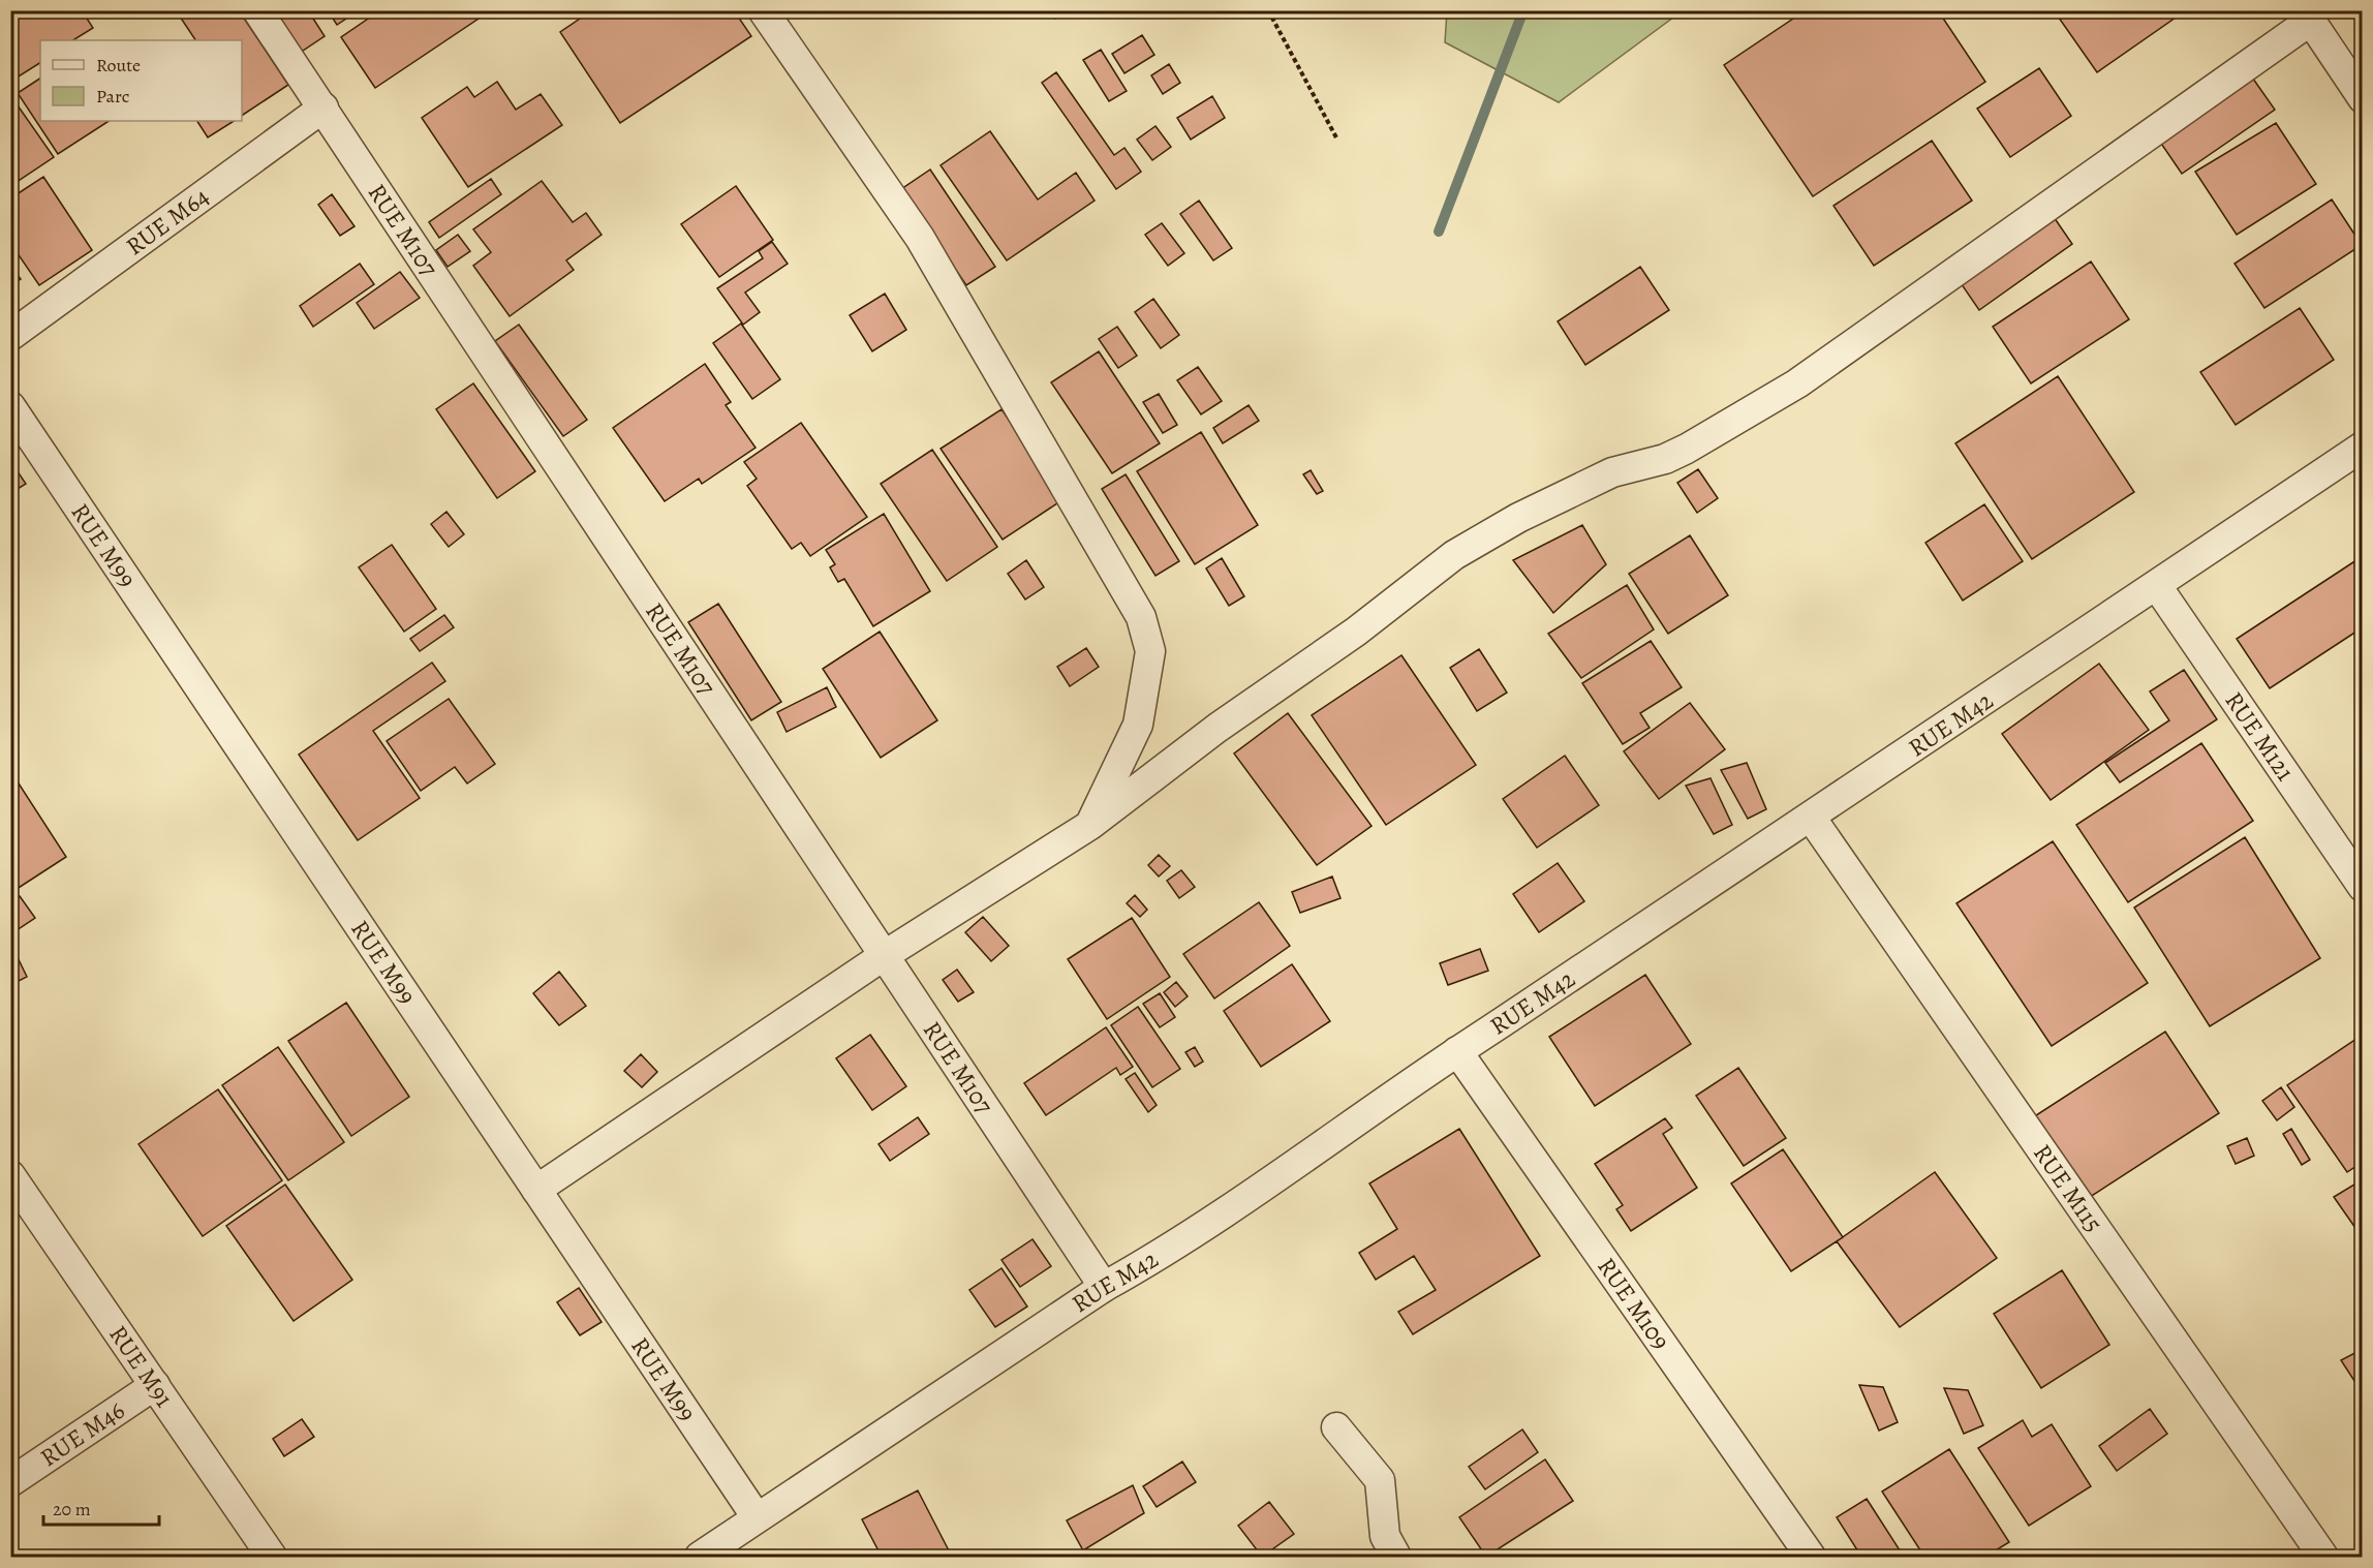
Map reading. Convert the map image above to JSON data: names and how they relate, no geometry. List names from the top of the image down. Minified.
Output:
{"streets":{"street":["RUE M64","RUE M107","RUE M99","RUE M42","RUE M121","RUE M115","RUE M109","RUE M91","RUE M46"]},"crossings":[["RUE M64","RUE M107"],["RUE M107","RUE M42"],["RUE M99","RUE M42"],["RUE M42","RUE M121"],["RUE M42","RUE M115"],["RUE M42","RUE M109"],["RUE M91","RUE M46"]],"legend":["Route","Parc"],"scale_bar":"20 m"}
